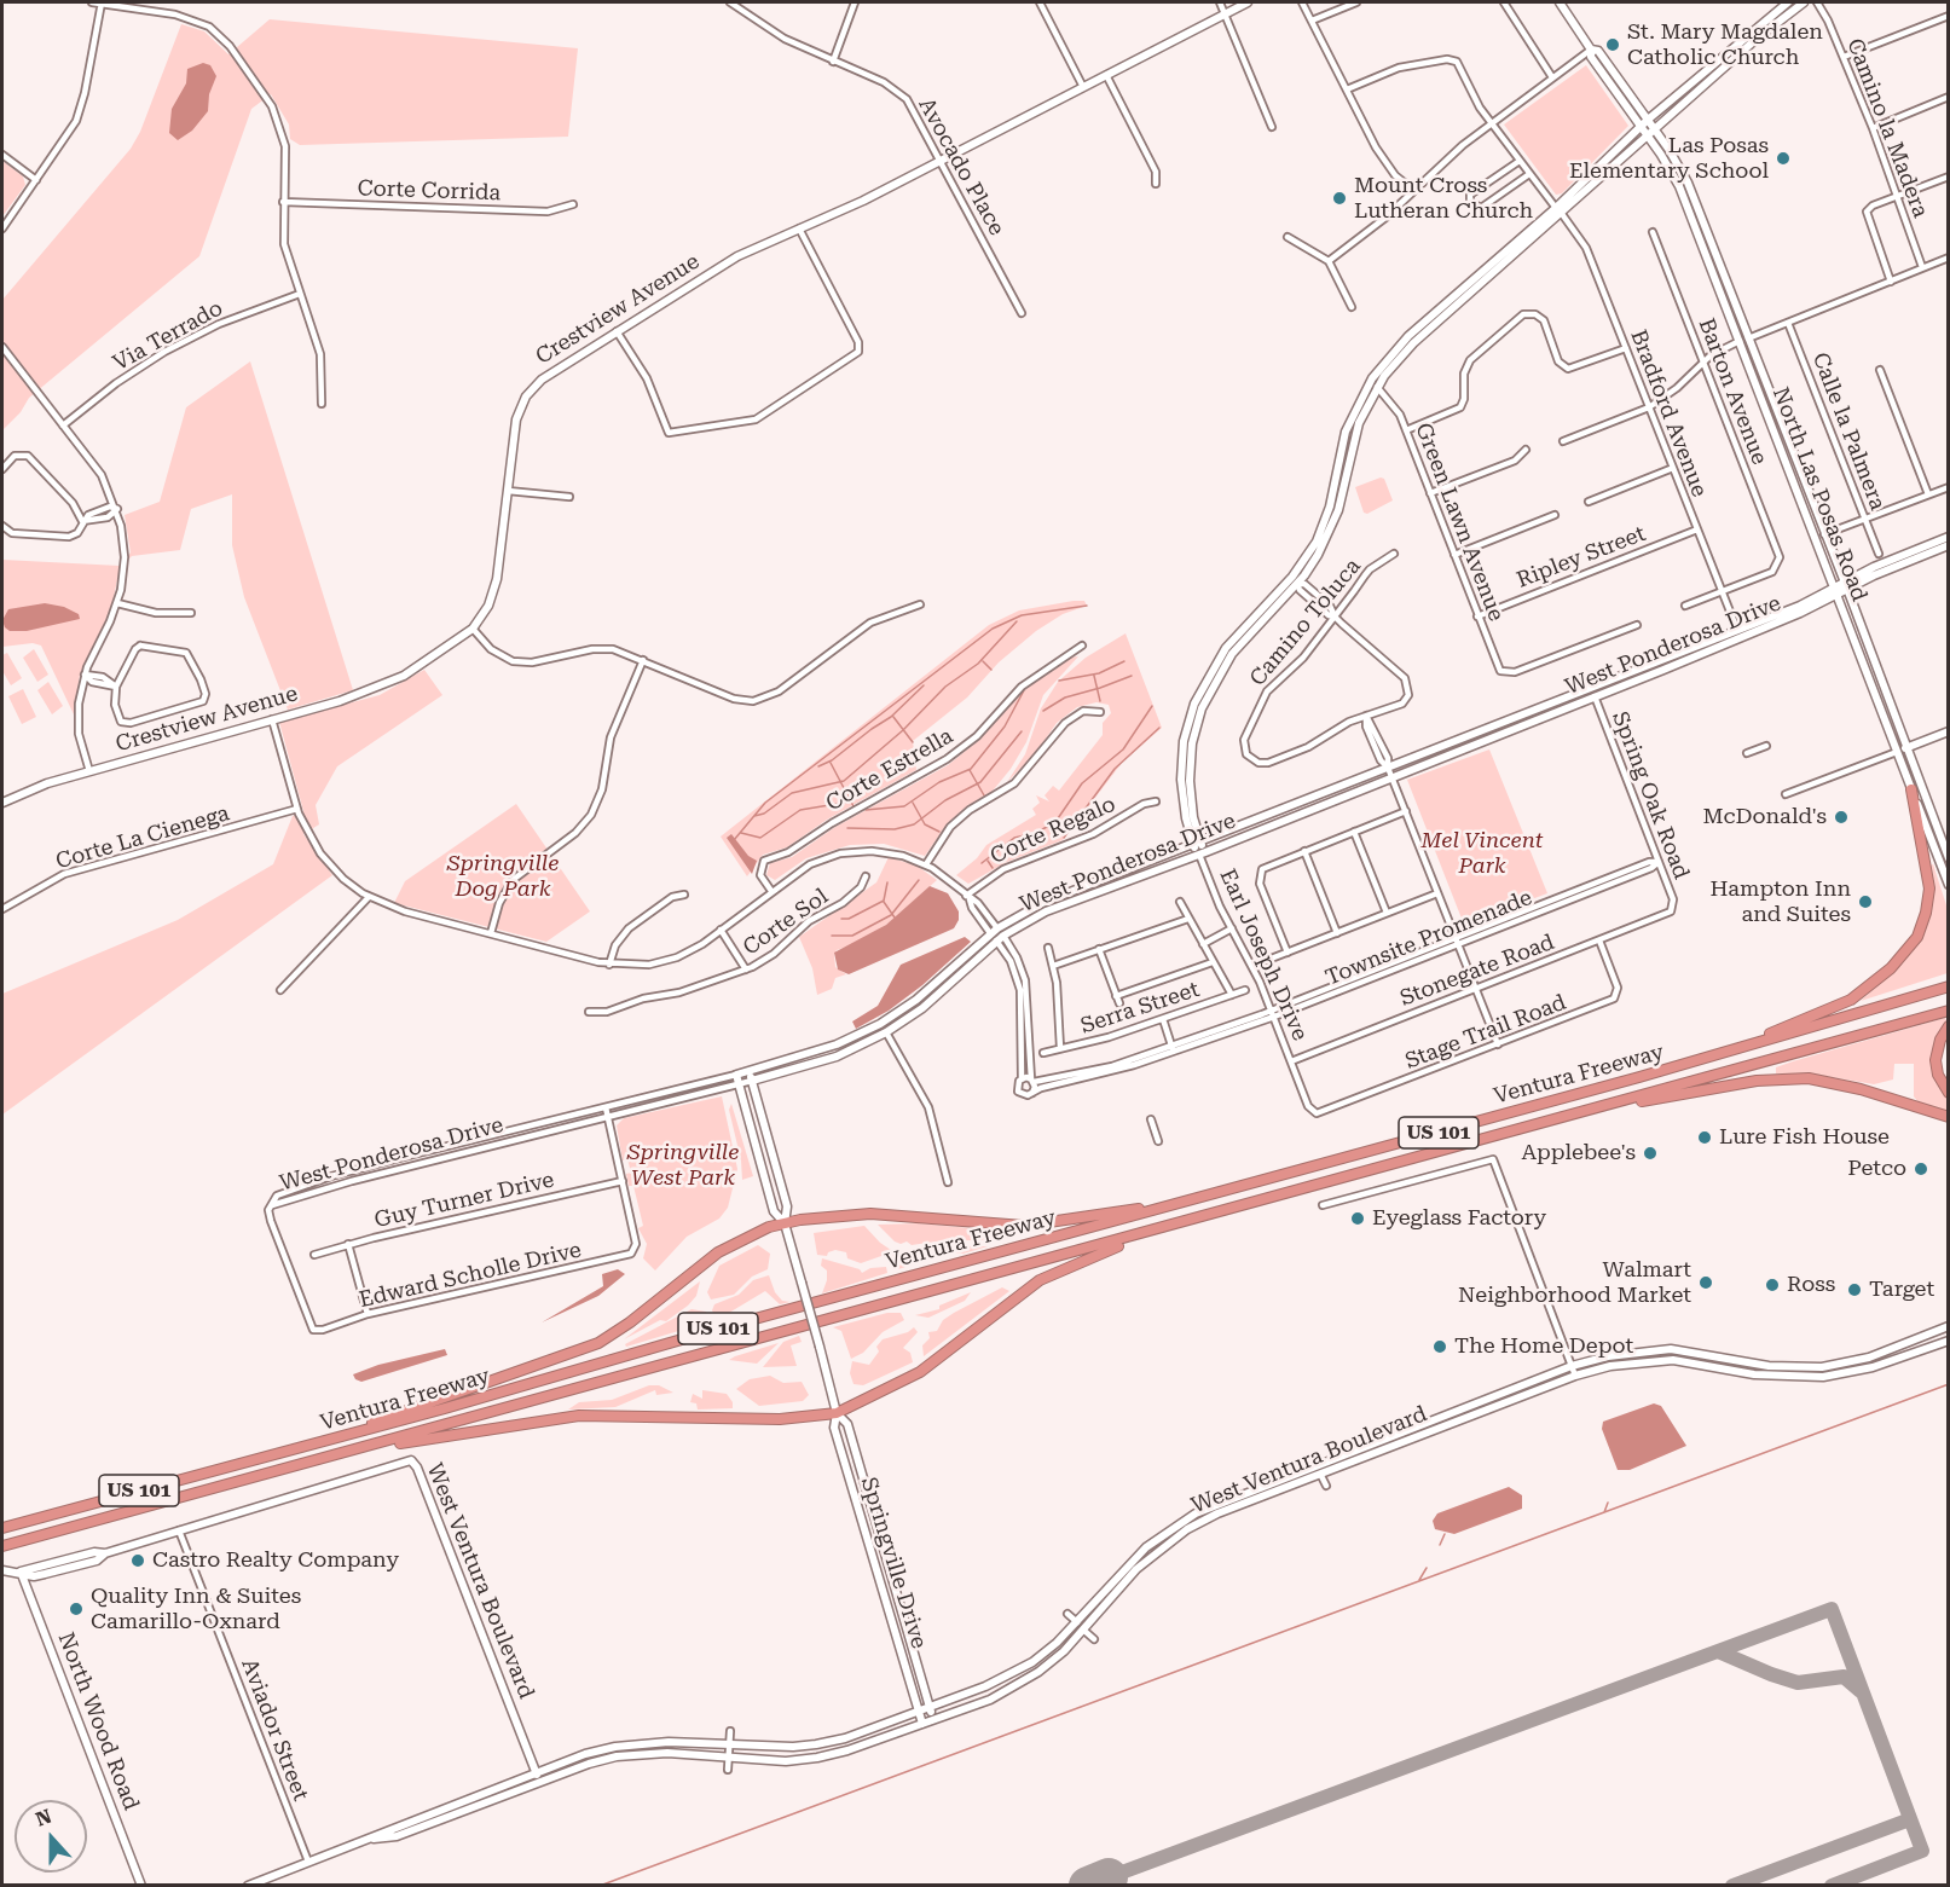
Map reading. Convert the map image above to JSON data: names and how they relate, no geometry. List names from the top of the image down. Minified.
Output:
{"streets":{"highway":["Ventura Freeway","US 101"],"street":["Camino la Madera","Avocado Place","Corte Corrida","Crestview Avenue","Via Terrado","Barton Avenue","Bradford Avenue","Calle la Palmera","North Las Posas Road","Green Lawn Avenue","Ripley Street","Camino Toluca","West Ponderosa Drive","Corte Estrella","Spring Oak Road","Corte Regalo","Corte La Cienega","Corte Sol","Townsite Promenade","Earl Joseph Drive","Stonegate Road","Serra Street","Stage Trail Road","Guy Turner Drive","Edward Scholle Drive","West Ventura Boulevard","Springville Drive","North Wood Road","Aviador Street"]},"crossings":[["Avocado Place","Crestview Avenue"],["Barton Avenue","Bradford Avenue"],["Bradford Avenue","Ripley Street"],["Bradford Avenue","West Ponderosa Drive"],["Bradford Avenue","Earl Joseph Drive"],["North Las Posas Road","West Ponderosa Drive"],["North Las Posas Road","Earl Joseph Drive"],["Green Lawn Avenue","Ripley Street"],["Green Lawn Avenue","Earl Joseph Drive"],["West Ponderosa Drive","Spring Oak Road"],["West Ponderosa Drive","Earl Joseph Drive"],["West Ponderosa Drive","Edward Scholle Drive"],["West Ponderosa Drive","Springville Drive"],["Spring Oak Road","Townsite Promenade"],["Spring Oak Road","Stonegate Road"],["Townsite Promenade","Earl Joseph Drive"],["Earl Joseph Drive","Stonegate Road"],["Earl Joseph Drive","Stage Trail Road"],["Stonegate Road","Stage Trail Road"],["Guy Turner Drive","Edward Scholle Drive"],["West Ventura Boulevard","Springville Drive"],["West Ventura Boulevard","North Wood Road"],["West Ventura Boulevard","Aviador Street"]],"parks":["Mel Vincent Park","Springville Dog Park","Springville West Park"],"places":["St. Mary Magdalen Catholic Church","Las Posas Elementary School","Mount Cross Lutheran Church","McDonald's","Hampton Inn and Suites","Lure Fish House","Applebee's","Petco","Eyeglass Factory","Walmart Neighborhood Market","Ross","Target","The Home Depot","Castro Realty Company","Quality Inn & Suites Camarillo-Oxnard"],"north":"top"}
